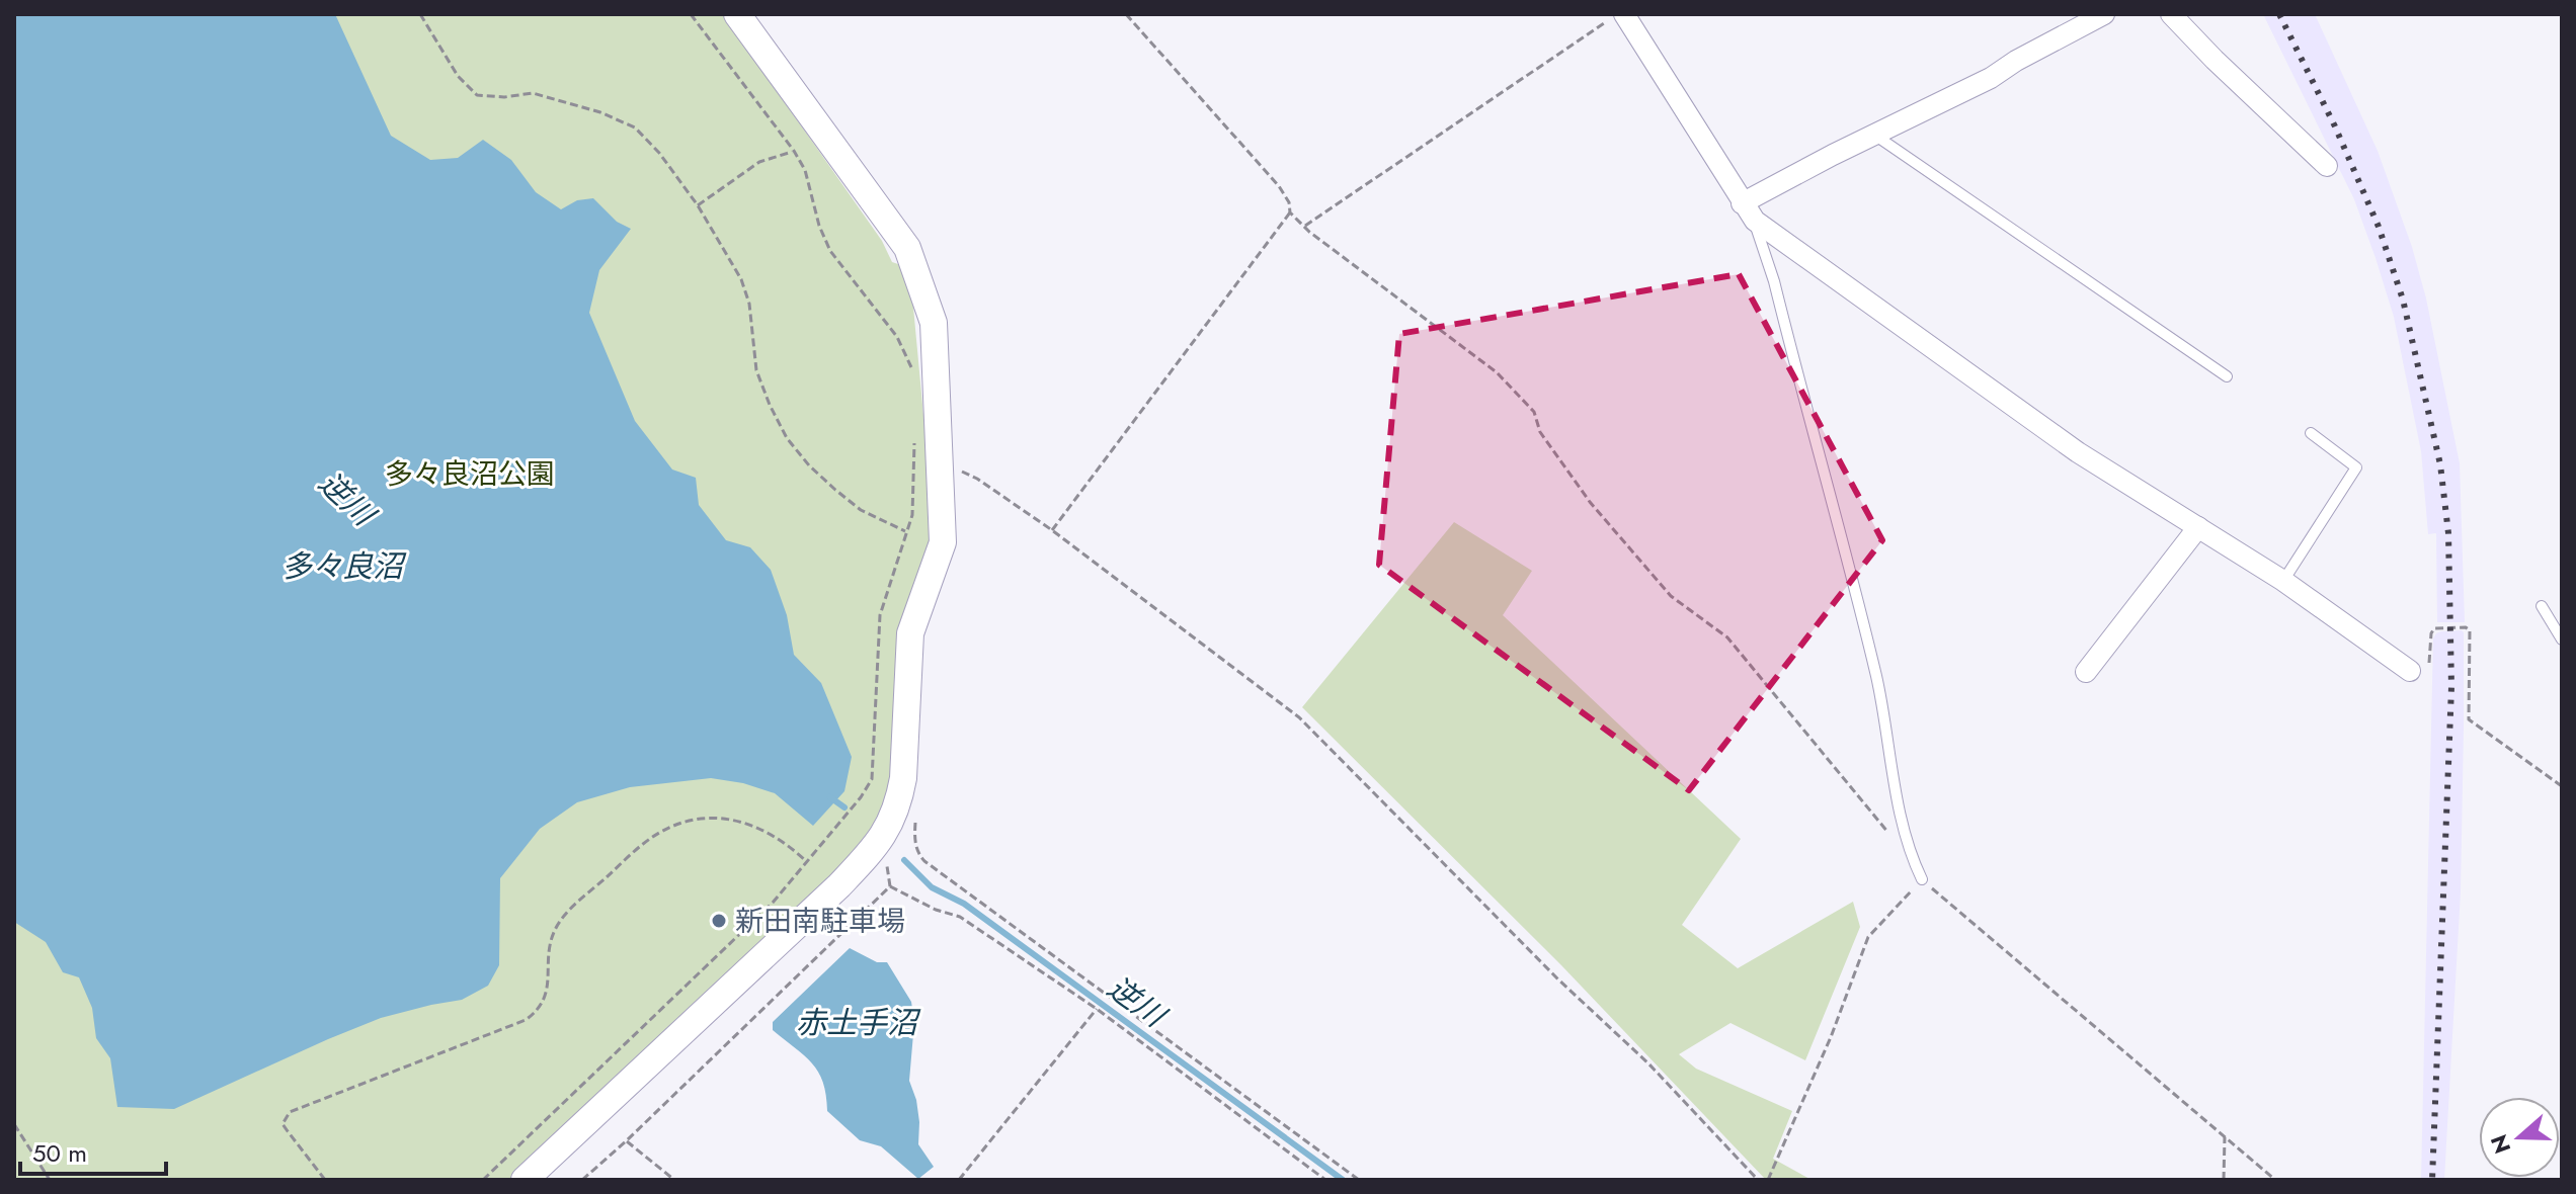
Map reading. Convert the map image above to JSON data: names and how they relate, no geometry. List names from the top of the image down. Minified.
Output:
{"water":["逆川","多々良沼","赤土手沼"],"parks":["多々良沼公園"],"places":["新田南駐車場"],"scale_bar":"50 m","north":"left"}
